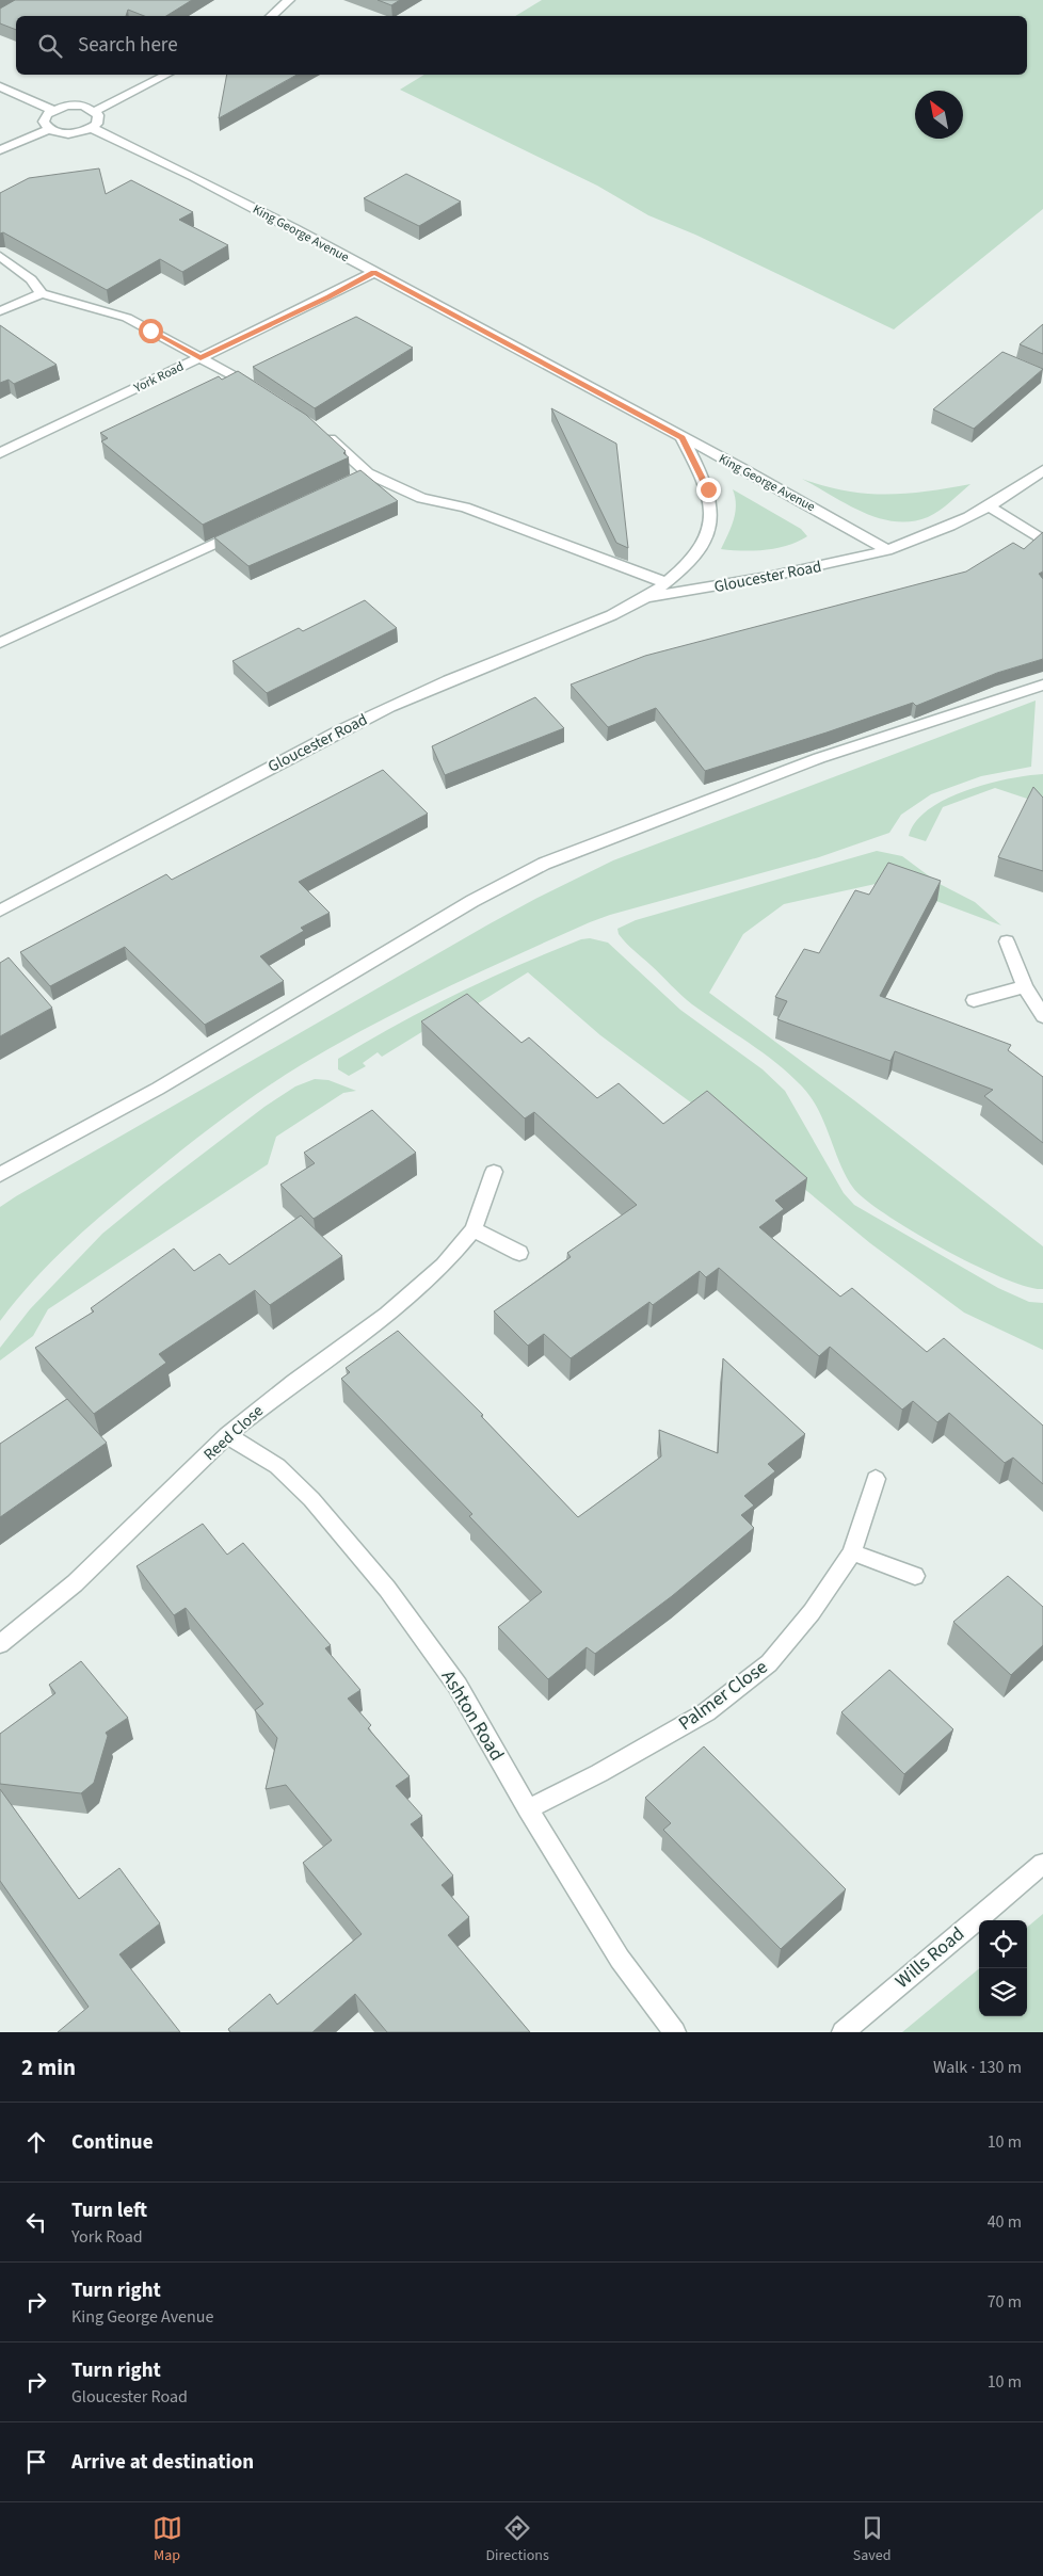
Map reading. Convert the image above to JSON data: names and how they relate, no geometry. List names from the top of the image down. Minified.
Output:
{"streets":{"street":["King George Avenue","York Road","Gloucester Road","Reed Close","Palmer Close","Ashton Road","Wills Road"]},"crossings":[["King George Avenue","York Road"],["King George Avenue","Gloucester Road"],["Reed Close","Ashton Road"],["Palmer Close","Ashton Road"]],"north":"top left","page":{"search":"Search here","heading":["2 min","Walk · 130 m"],"list":[["Continue","10 m"],["Turn left","York Road","40 m"],["Turn right","King George Avenue","70 m"],["Turn right","Gloucester Road","10 m"],"Arrive at destination"],"nav":["Map","Directions","Saved"]}}
